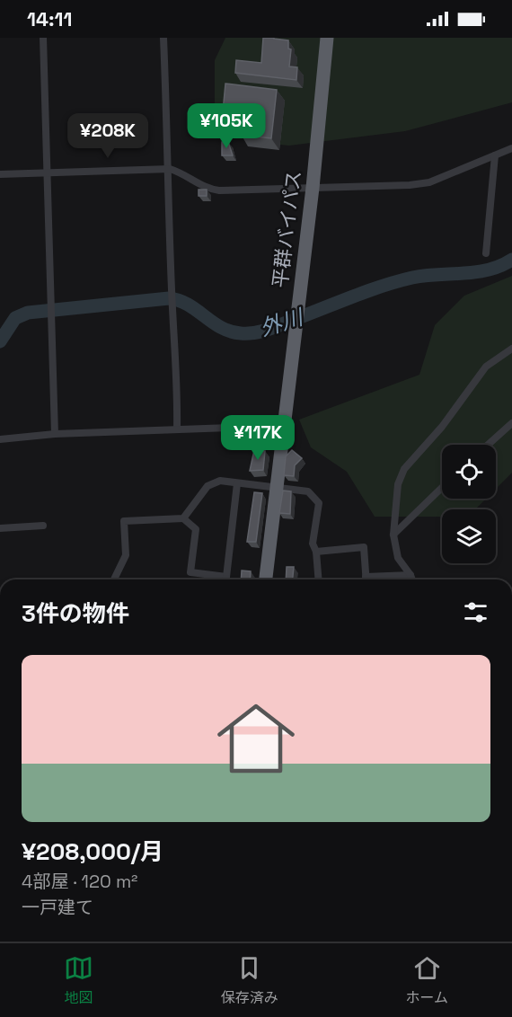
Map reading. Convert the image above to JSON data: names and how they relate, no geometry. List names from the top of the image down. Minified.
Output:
{"streets":{"highway":["平群バイパス"]},"water":["外川"],"page":{"status":"14:11","price":["¥105K","¥208K","¥117K"],"heading":"3件の物件","list":[{"name":"¥208,000/月","note":"4部屋 · 120 m² · 一戸建て"}],"tabs":["地図","保存済み","ホーム"]}}
